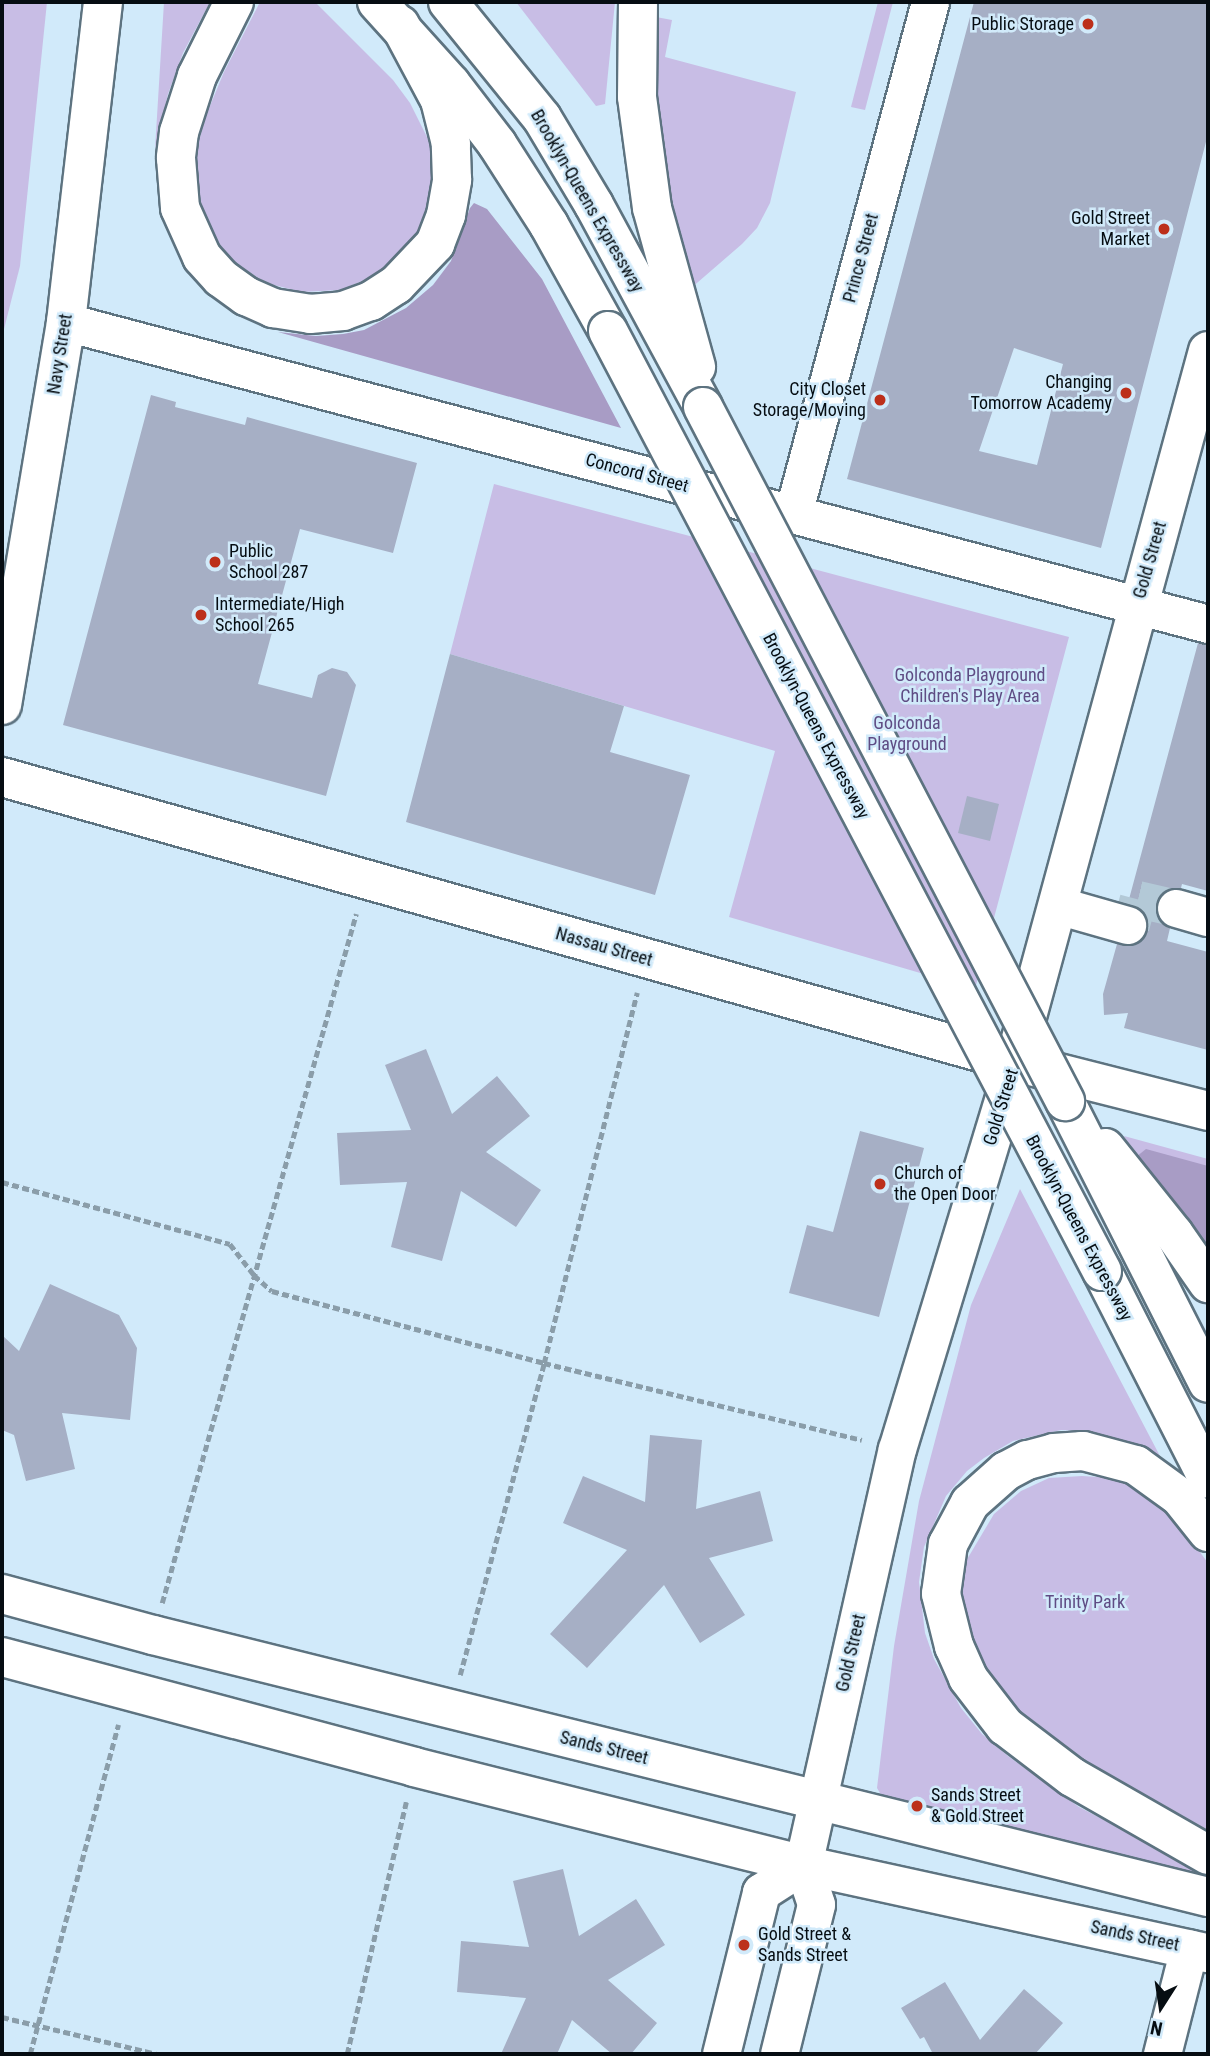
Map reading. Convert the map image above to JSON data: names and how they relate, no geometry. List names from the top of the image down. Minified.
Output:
{"streets":{"main road":["Brooklyn-Queens Expressway","Navy Street","Gold Street","Nassau Street","Sands Street"],"street":["Prince Street","Concord Street"]},"crossings":[["Prince Street","Concord Street"],["Navy Street","Concord Street"],["Concord Street","Gold Street"],["Gold Street","Nassau Street"],["Gold Street","Sands Street"]],"parks":["Golconda Playground Children's Play Area","Golconda Playground","Trinity Park"],"places":["Public Storage","Gold Street Market","Changing Tomorrow Academy","City Closet Storage/Moving","Public School 287","Intermediate/High School 265","Church of the Open Door","Sands Street & Gold Street","Gold Street & Sands Street"],"north":"bottom"}
